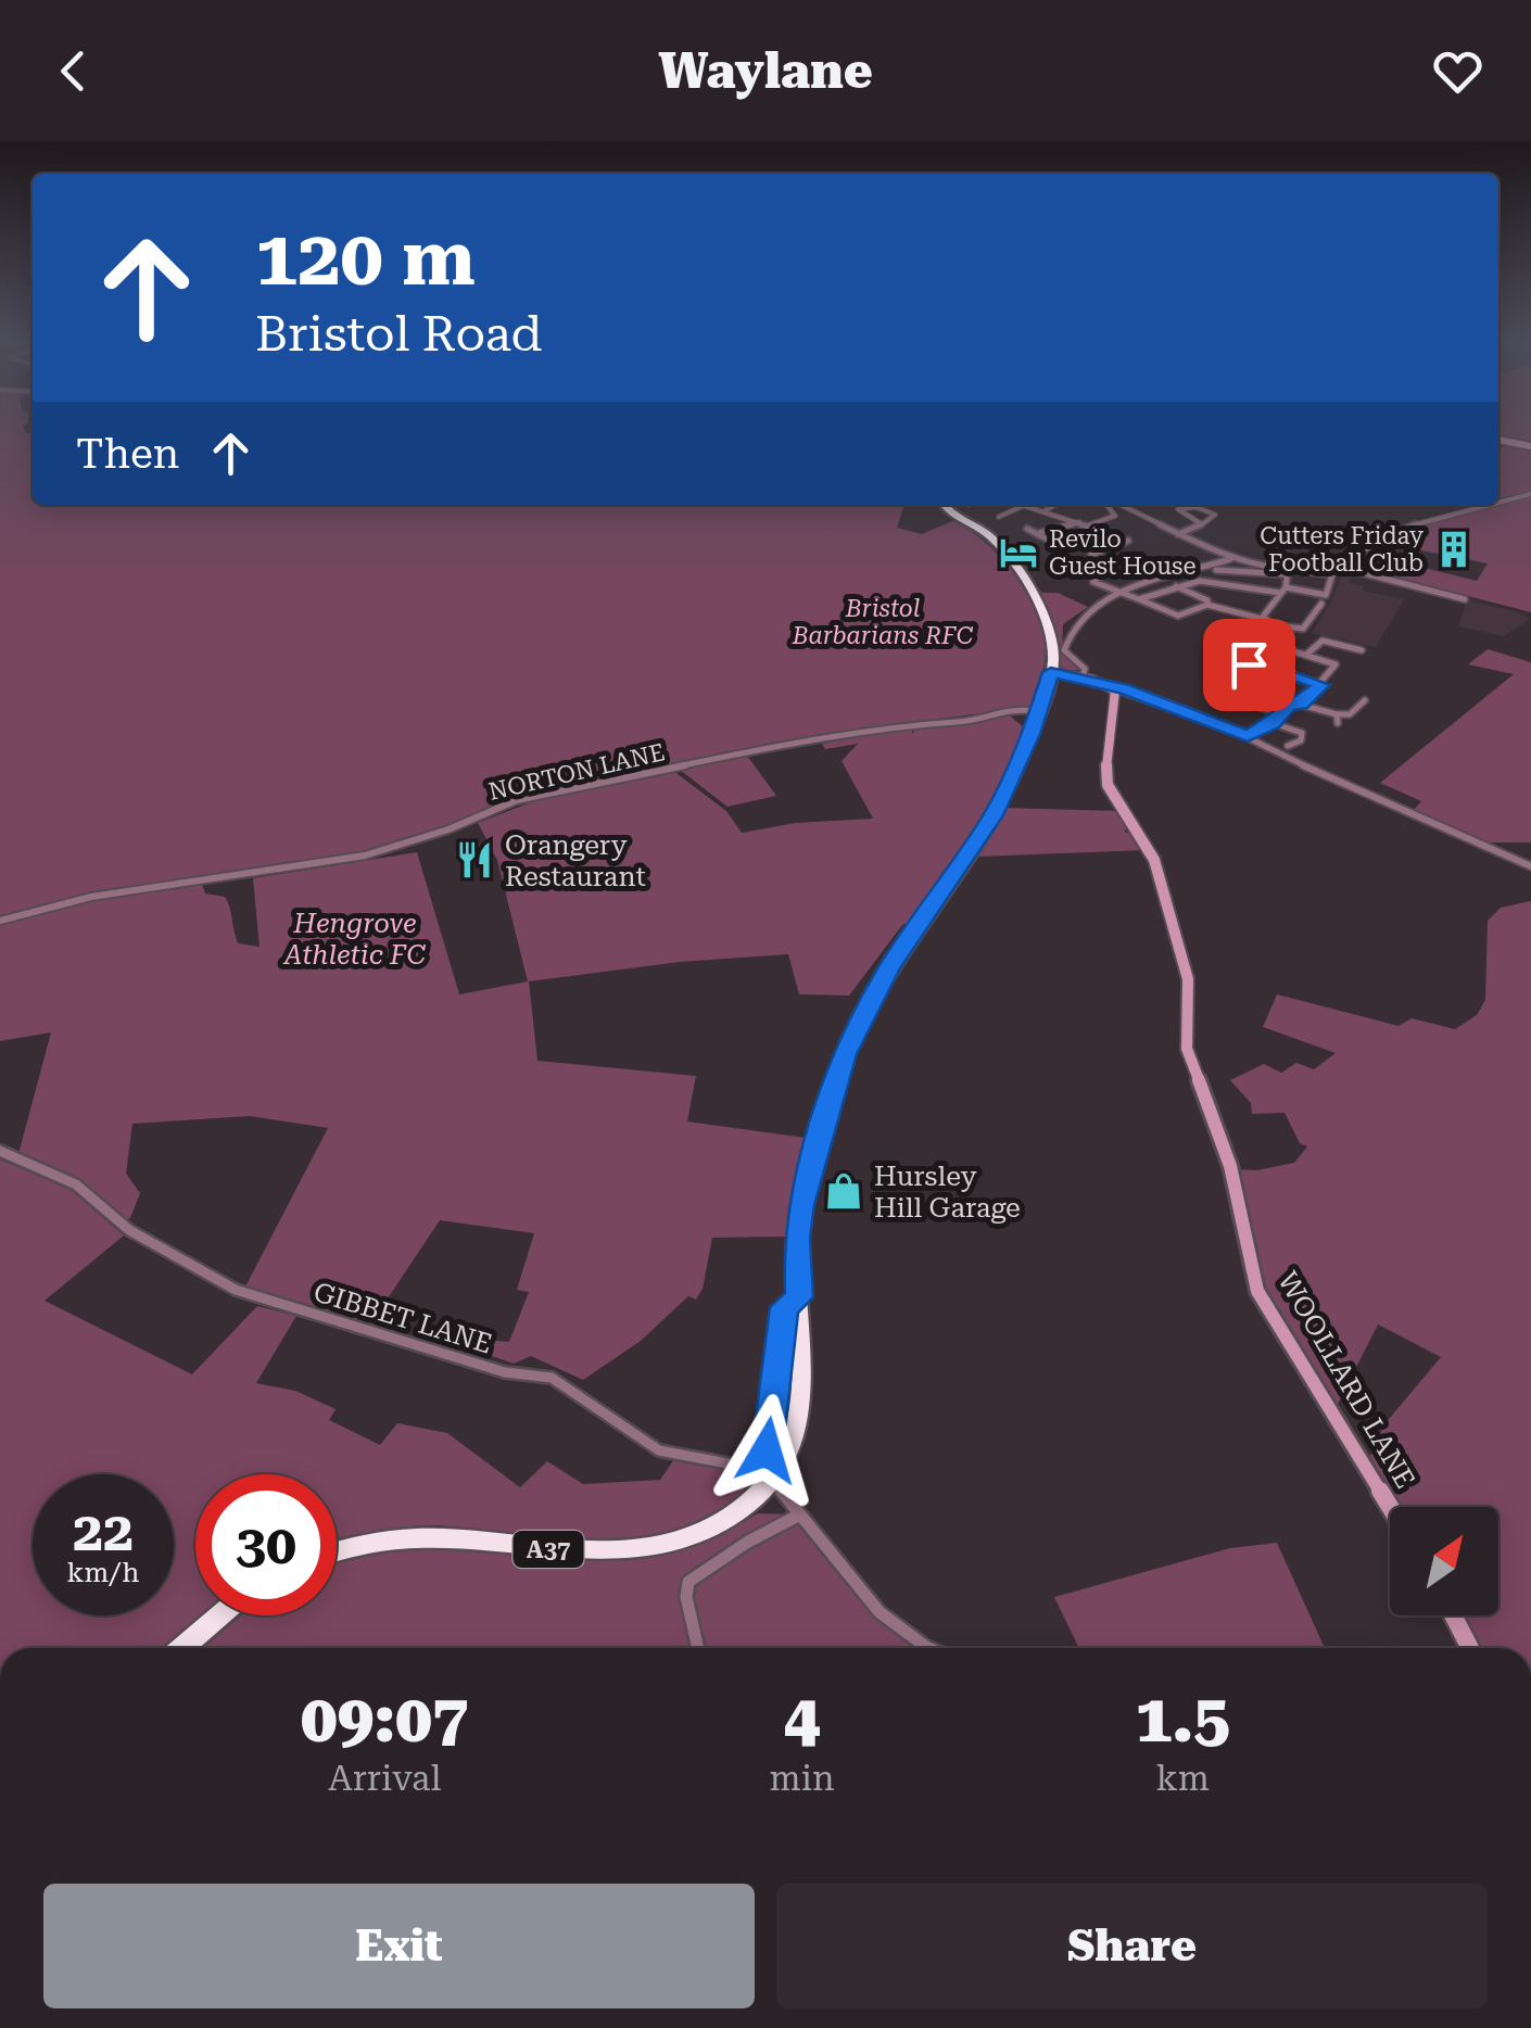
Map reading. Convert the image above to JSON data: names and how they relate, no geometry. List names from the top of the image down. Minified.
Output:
{"streets":{"highway":["A37"],"street":["NORTON LANE","GIBBET LANE","WOOLLARD LANE"]},"crossings":[["NORTON LANE","A37"],["GIBBET LANE","A37"]],"parks":["Bristol Barbarians RFC","Hengrove Athletic FC"],"places":{"building":["Cutters Friday Football Club"],"hotel":["Revilo Guest House"],"restaurant":["Orangery Restaurant"],"shop":["Hursley Hill Garage"]},"north":"top right","page":{"header":"Waylane","turn":["120 m","Bristol Road"],"then":"Then","speed":"22 km/h","limit":"30","eta":["09:07","Arrival","4","min","1.5","km"],"buttons":["Exit","Share"]}}
